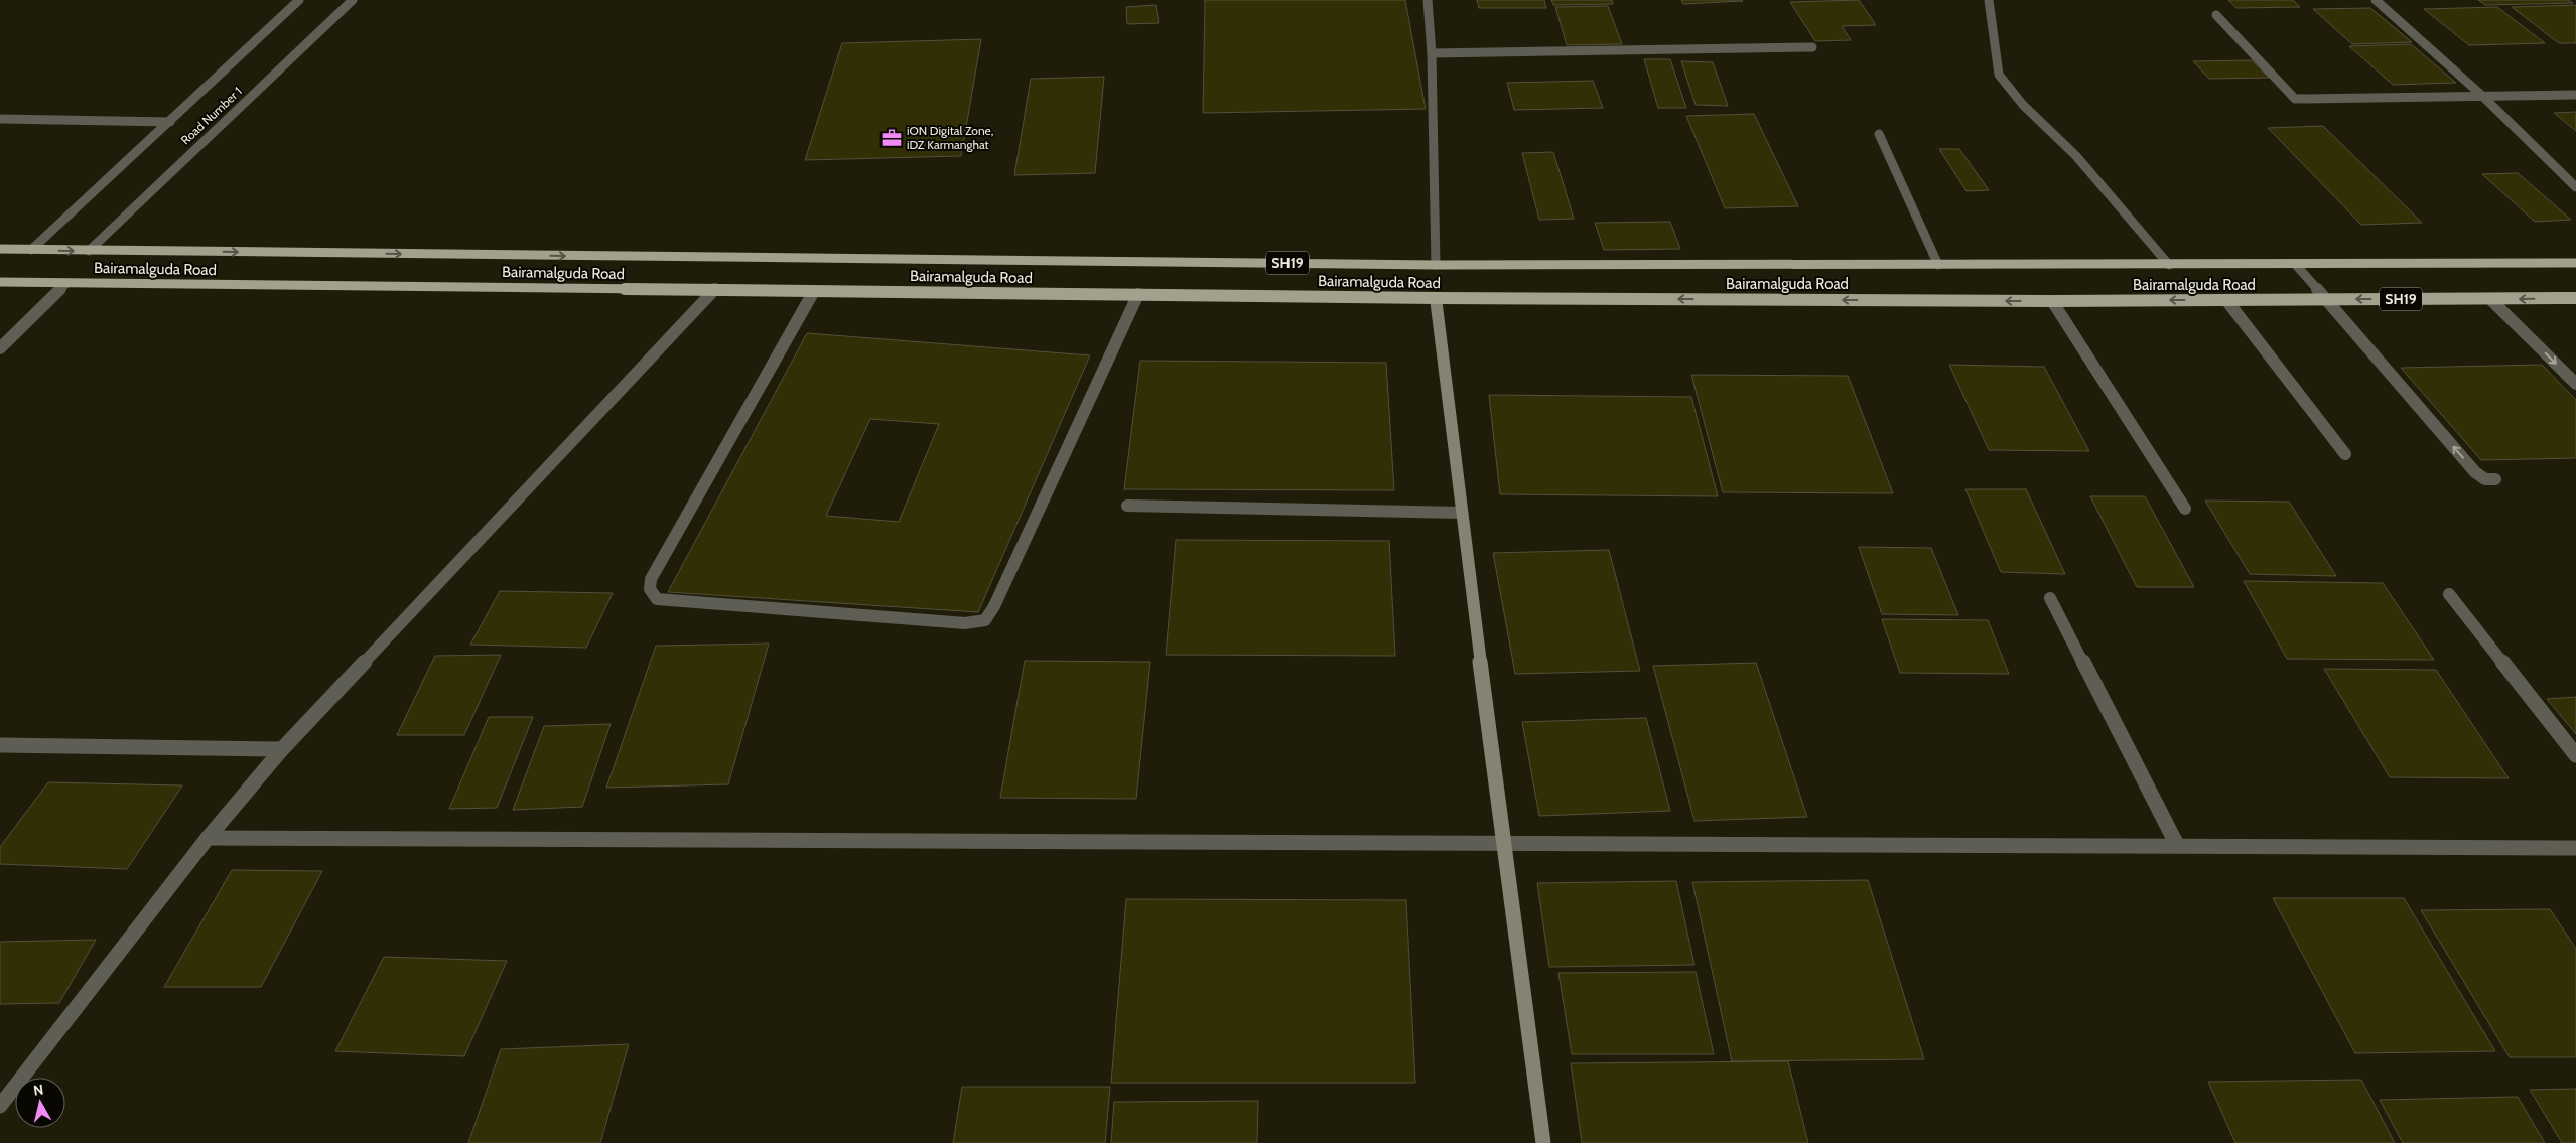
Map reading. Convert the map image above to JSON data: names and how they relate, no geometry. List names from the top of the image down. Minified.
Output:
{"streets":{"main road":["SH19","Bairamalguda Road"],"street":["Road Number 1"]},"crossings":[["Road Number 1","Bairamalguda Road"]],"places":{"office":["iON Digital Zone, iDZ Karmanghat"]},"north":"top"}
